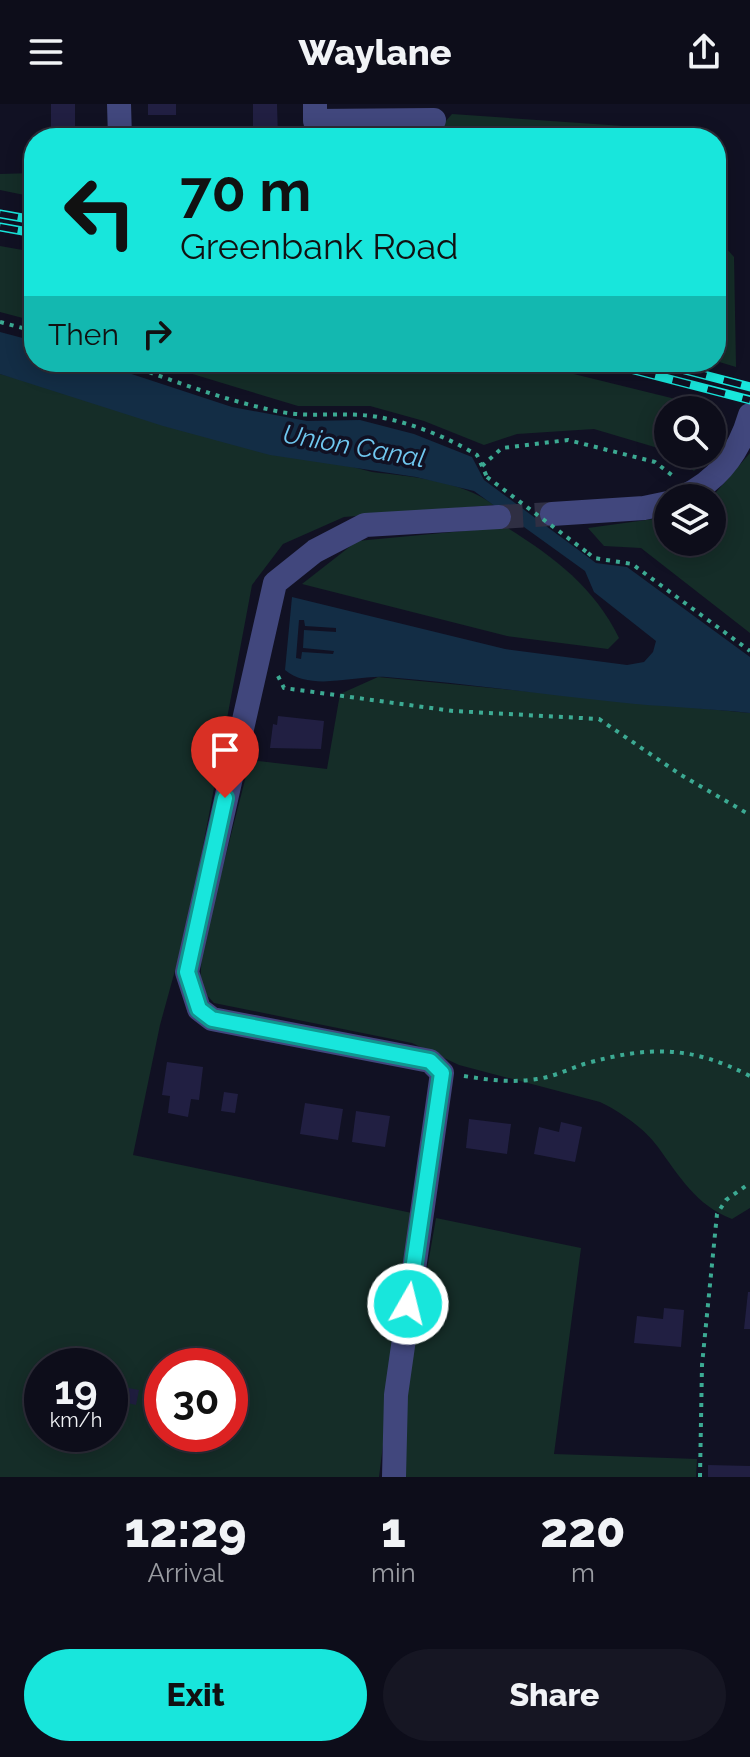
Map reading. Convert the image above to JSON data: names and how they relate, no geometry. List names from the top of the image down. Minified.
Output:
{"water":["Union Canal"],"page":{"header":"Waylane","turn":["70 m","Greenbank Road"],"then":"Then","speed":"19 km/h","limit":"30","eta":["12:29","Arrival","1","min","220","m"],"buttons":["Exit","Share"]}}
